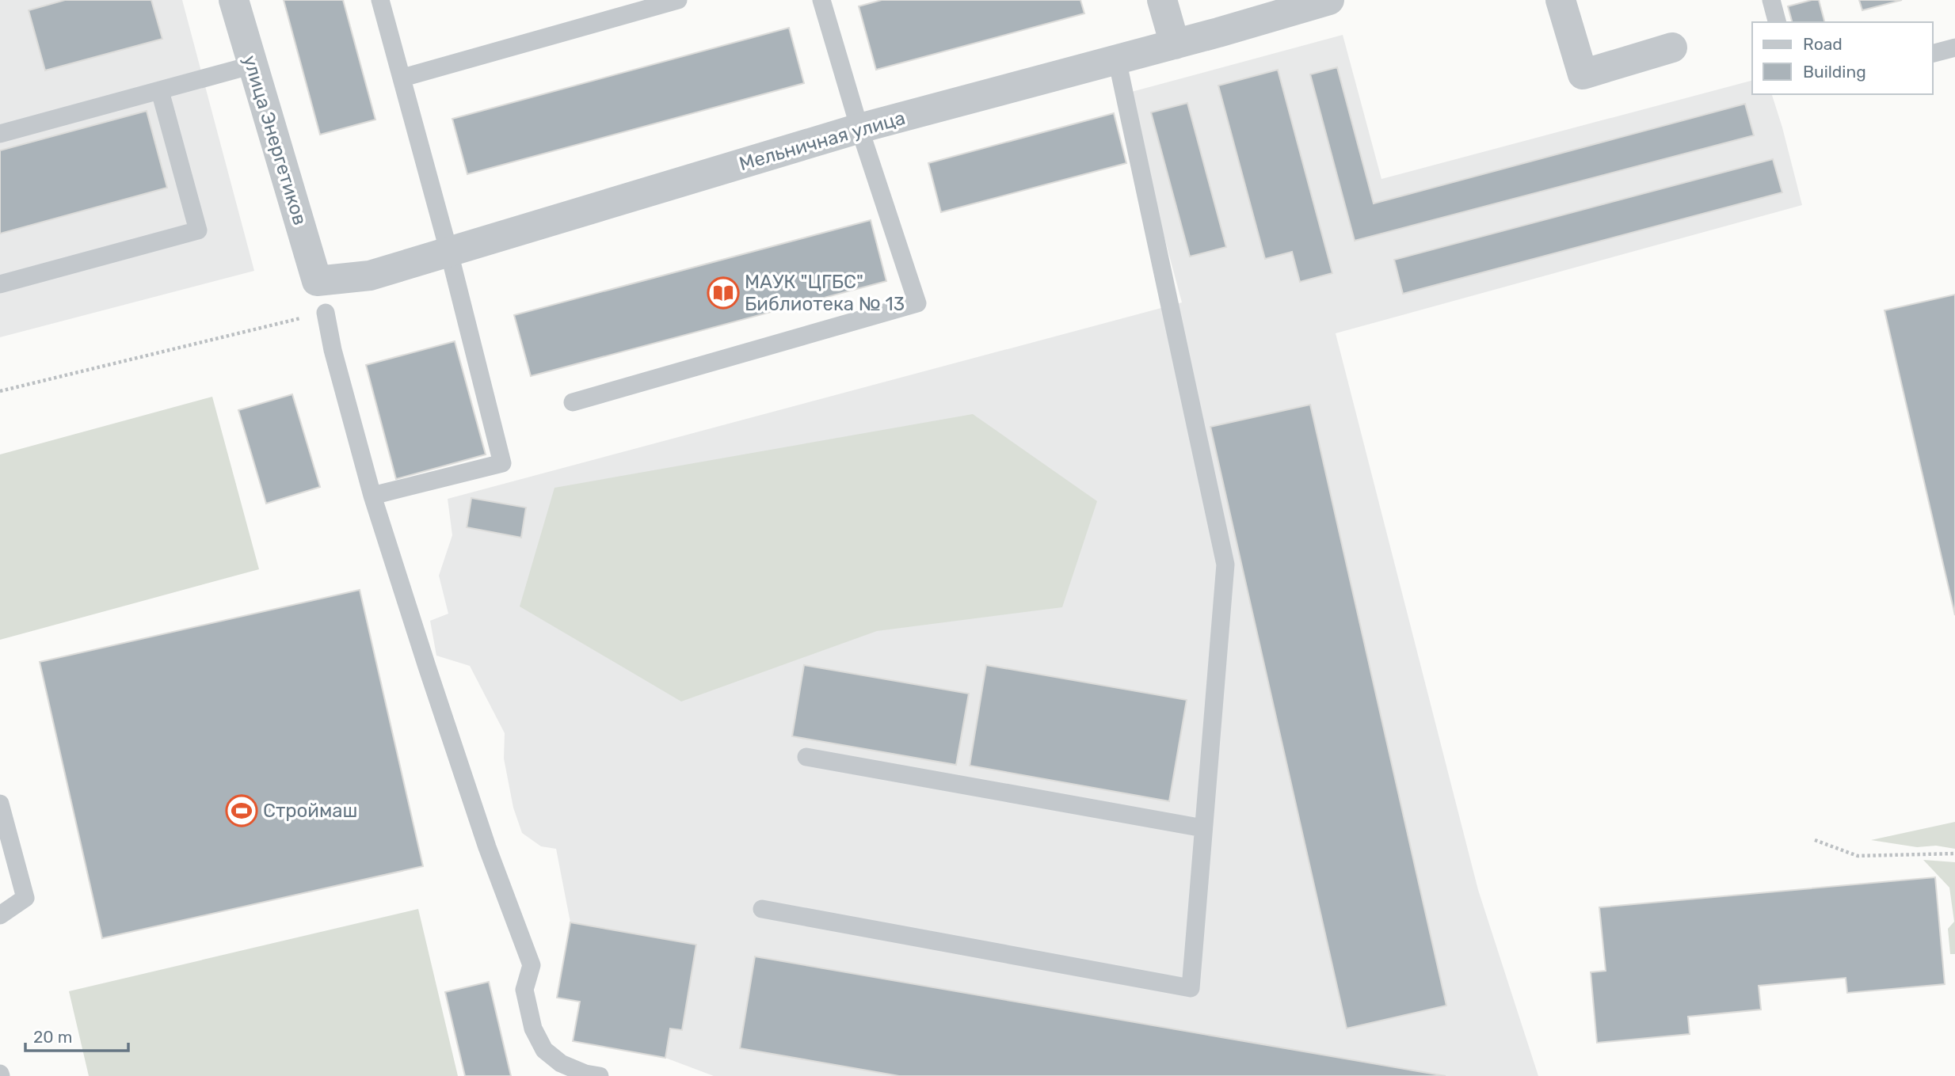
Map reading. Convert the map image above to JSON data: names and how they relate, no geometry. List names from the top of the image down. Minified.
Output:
{"streets":{"street":["улица Энергетиков","Мельничная улица"]},"crossings":[["улица Энергетиков","Мельничная улица"]],"places":{"library":["МАУК \"ЦГБС\" Библиотека № 13"],"sports":["Строймаш"]},"legend":["Road","Building"],"scale_bar":"20 m"}
